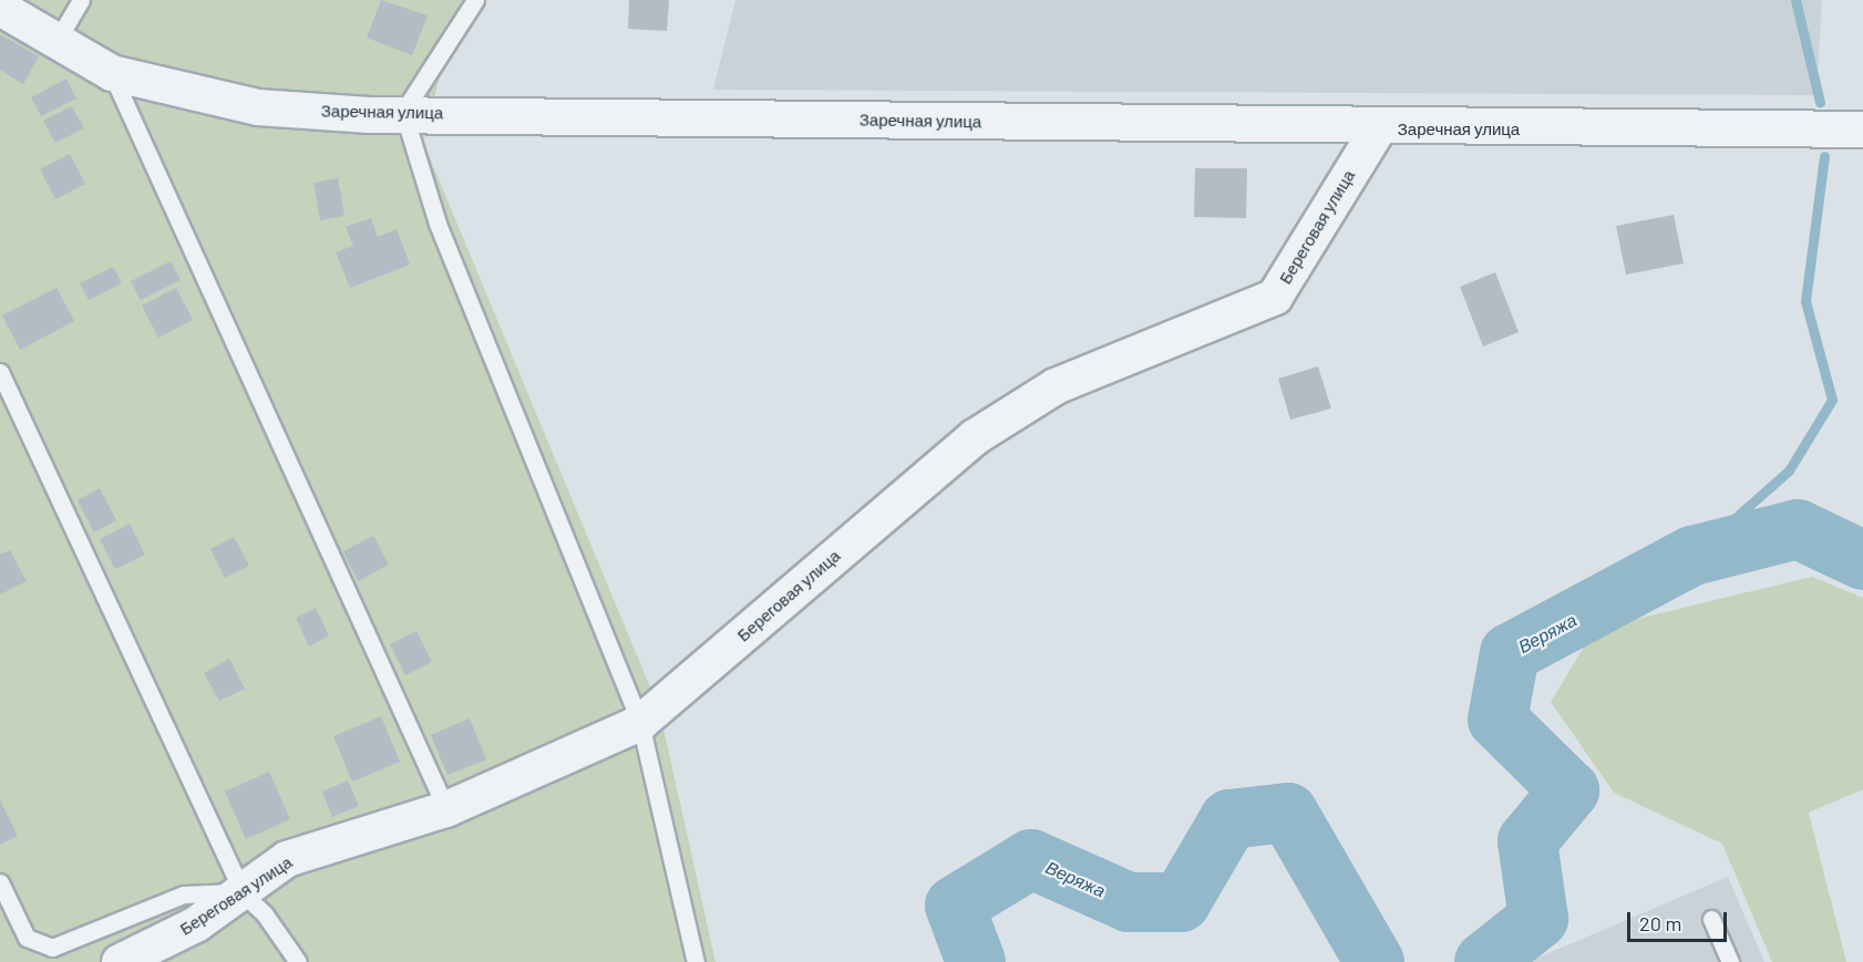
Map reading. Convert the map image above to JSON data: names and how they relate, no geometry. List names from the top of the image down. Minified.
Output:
{"streets":{"street":["Заречная улица","Береговая улица"]},"crossings":[["Заречная улица","Береговая улица"]],"water":["Веряжа"],"scale_bar":"20 m"}
